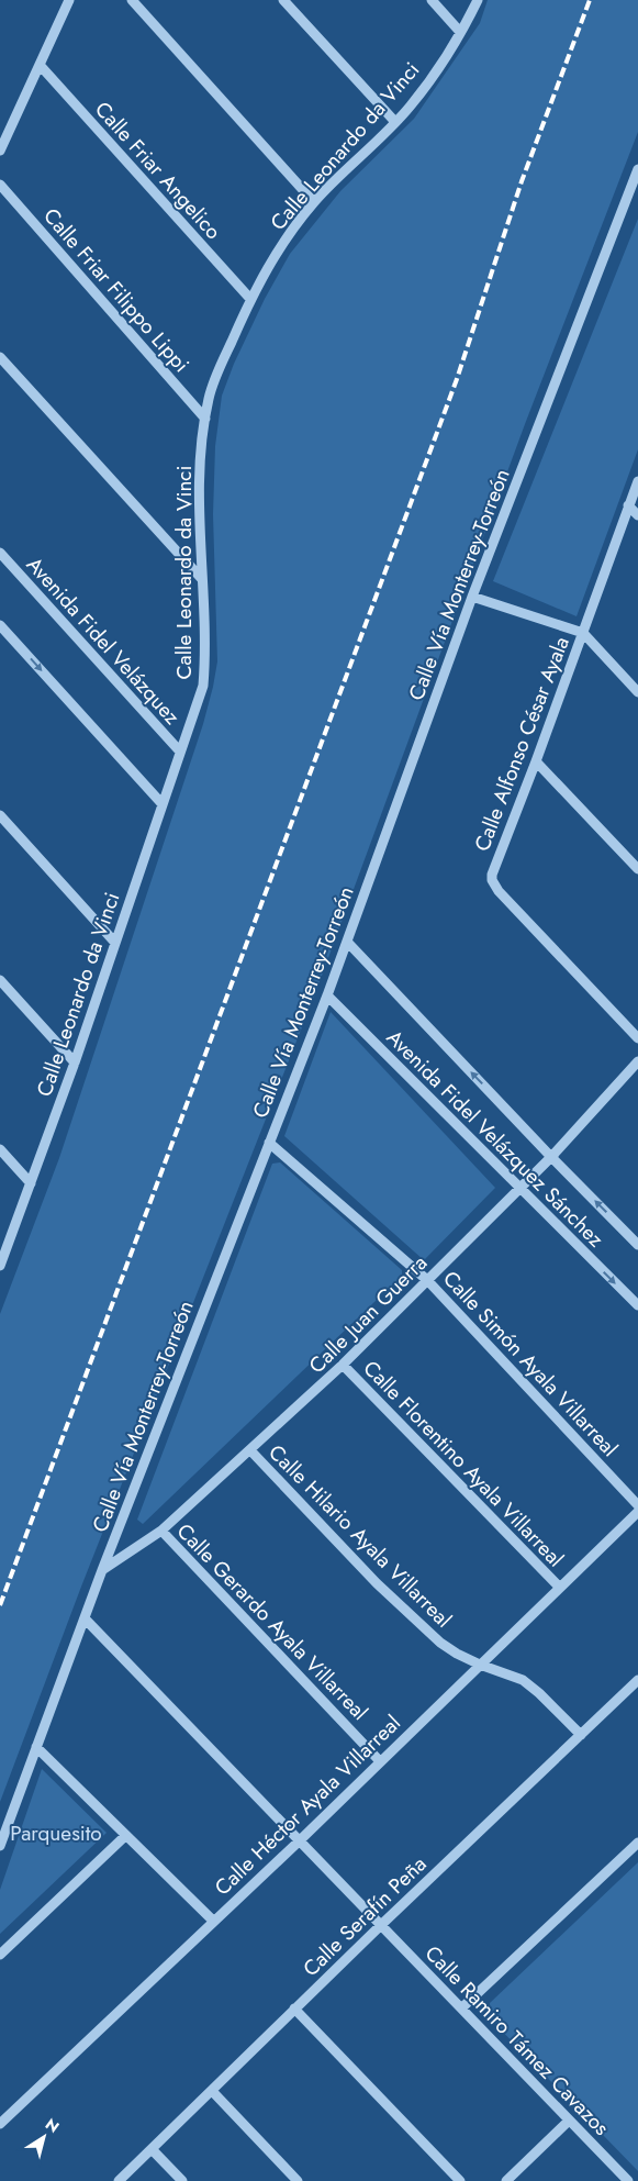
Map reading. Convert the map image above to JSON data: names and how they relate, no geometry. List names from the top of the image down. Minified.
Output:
{"streets":{"street":["Calle Leonardo da Vinci","Calle Friar Angelico","Calle Friar Filippo Lippi","Calle Vía Monterrey-Torreón","Avenida Fidel Velázquez","Calle Alfonso César Ayala","Avenida Fidel Velázquez Sánchez","Calle Juan Guerra","Calle Simón Ayala Villarreal","Calle Florentino Ayala Villarreal","Calle Hilario Ayala Villarreal","Calle Gerardo Ayala Villarreal","Calle Héctor Ayala Villarreal","Calle Serafín Peña","Calle Ramiro Támez Cavazos"]},"crossings":[["Calle Leonardo da Vinci","Calle Friar Angelico"],["Calle Leonardo da Vinci","Calle Friar Filippo Lippi"],["Calle Leonardo da Vinci","Avenida Fidel Velázquez"],["Calle Vía Monterrey-Torreón","Avenida Fidel Velázquez Sánchez"],["Calle Vía Monterrey-Torreón","Calle Juan Guerra"],["Calle Vía Monterrey-Torreón","Calle Simón Ayala Villarreal"],["Calle Vía Monterrey-Torreón","Calle Ramiro Támez Cavazos"],["Avenida Fidel Velázquez Sánchez","Calle Juan Guerra"],["Calle Juan Guerra","Calle Simón Ayala Villarreal"],["Calle Juan Guerra","Calle Florentino Ayala Villarreal"],["Calle Juan Guerra","Calle Hilario Ayala Villarreal"],["Calle Juan Guerra","Calle Gerardo Ayala Villarreal"],["Calle Florentino Ayala Villarreal","Calle Héctor Ayala Villarreal"],["Calle Hilario Ayala Villarreal","Calle Héctor Ayala Villarreal"],["Calle Hilario Ayala Villarreal","Calle Serafín Peña"],["Calle Gerardo Ayala Villarreal","Calle Héctor Ayala Villarreal"],["Calle Héctor Ayala Villarreal","Calle Ramiro Támez Cavazos"],["Calle Serafín Peña","Calle Ramiro Támez Cavazos"]],"parks":["Parquesito"],"north":"top right"}
